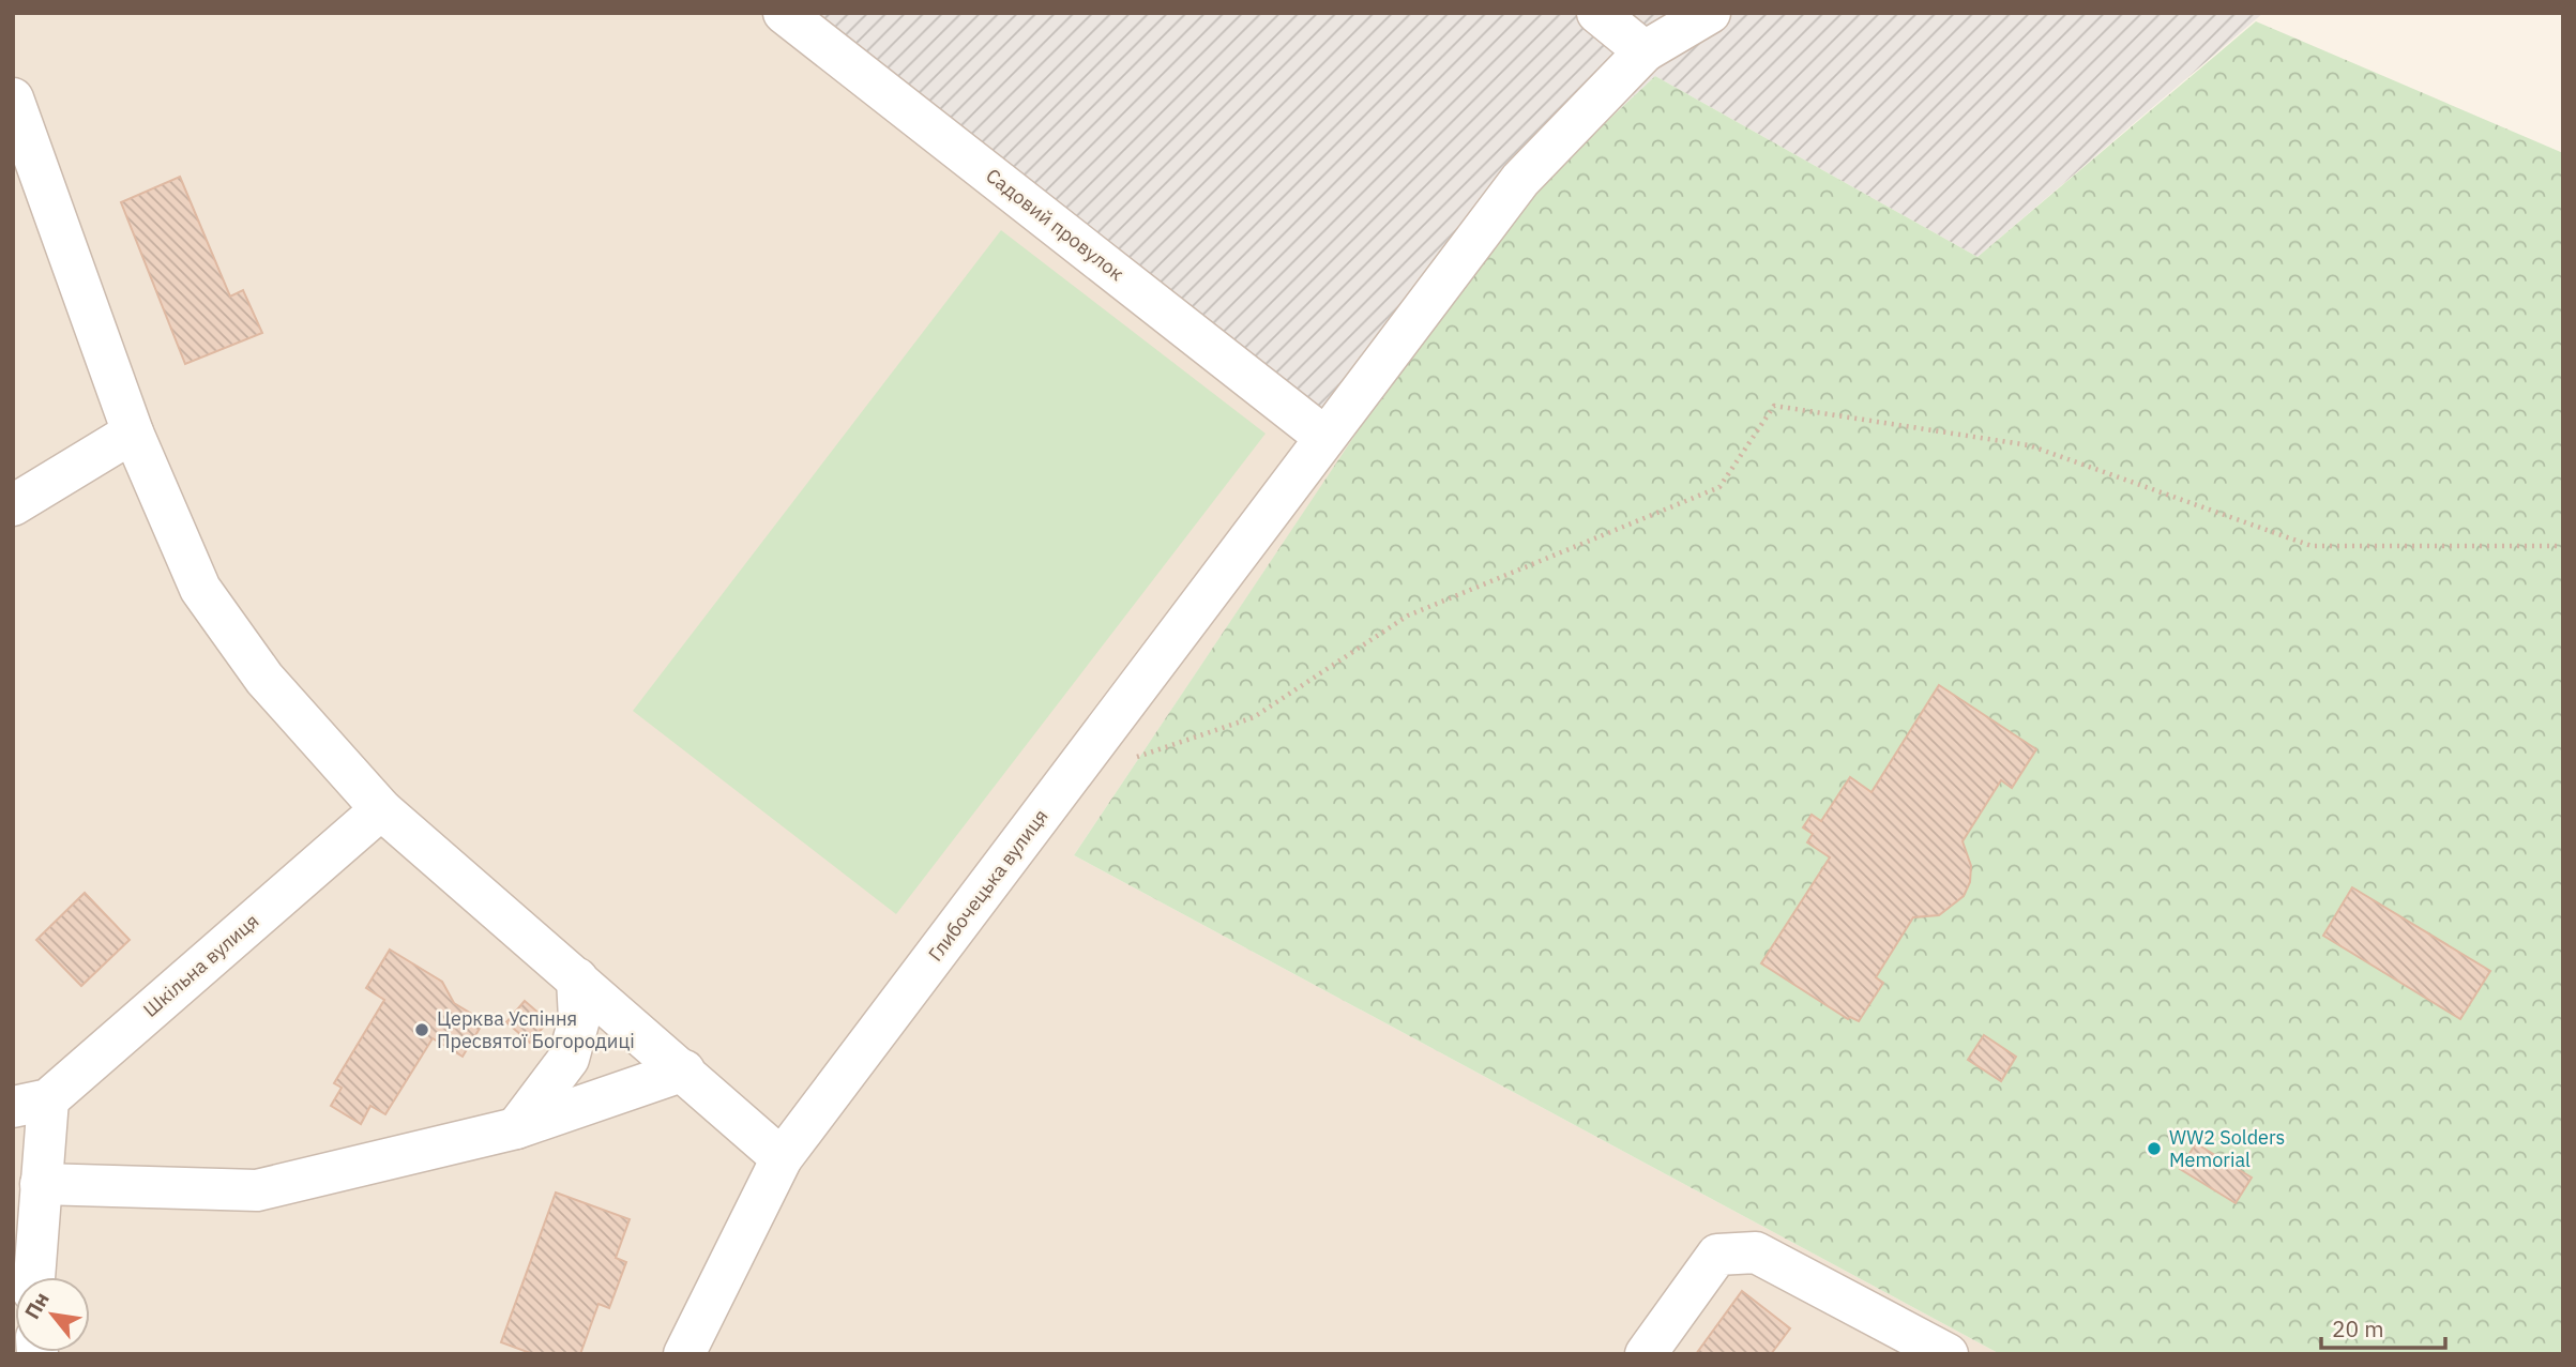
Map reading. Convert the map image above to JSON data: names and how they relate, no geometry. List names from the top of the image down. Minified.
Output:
{"streets":{"street":["Садовий провулок","Глибочецька вулиця","Шкільна вулиця"]},"crossings":[["Садовий провулок","Глибочецька вулиця"]],"places":["Церква Успіння Пресвятої Богородиці","WW2 Solders Memorial"],"scale_bar":"20 m","north":"top left"}
